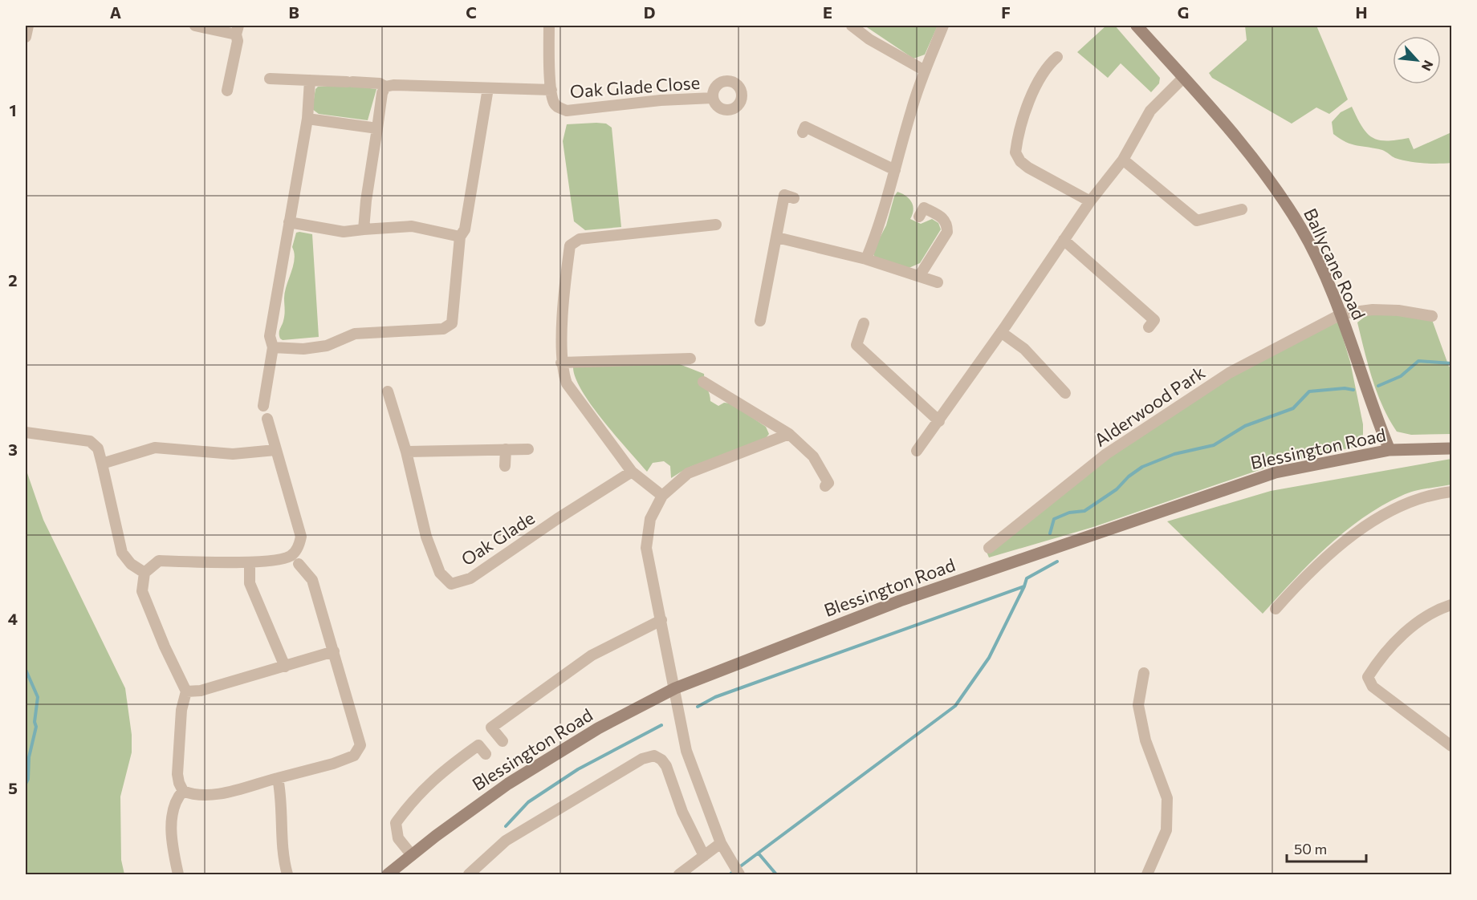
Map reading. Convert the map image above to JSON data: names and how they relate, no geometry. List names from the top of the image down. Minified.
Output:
{"streets":{"main road":["Ballycane Road","Blessington Road"],"street":["Oak Glade Close","Alderwood Park","Oak Glade"]},"crossings":[["Ballycane Road","Alderwood Park"],["Ballycane Road","Blessington Road"]],"scale_bar":"50 m","north":"bottom right","grid":{"columns":["A","B","C","D","E","F","G","H"],"rows":["1","2","3","4","5"]}}
